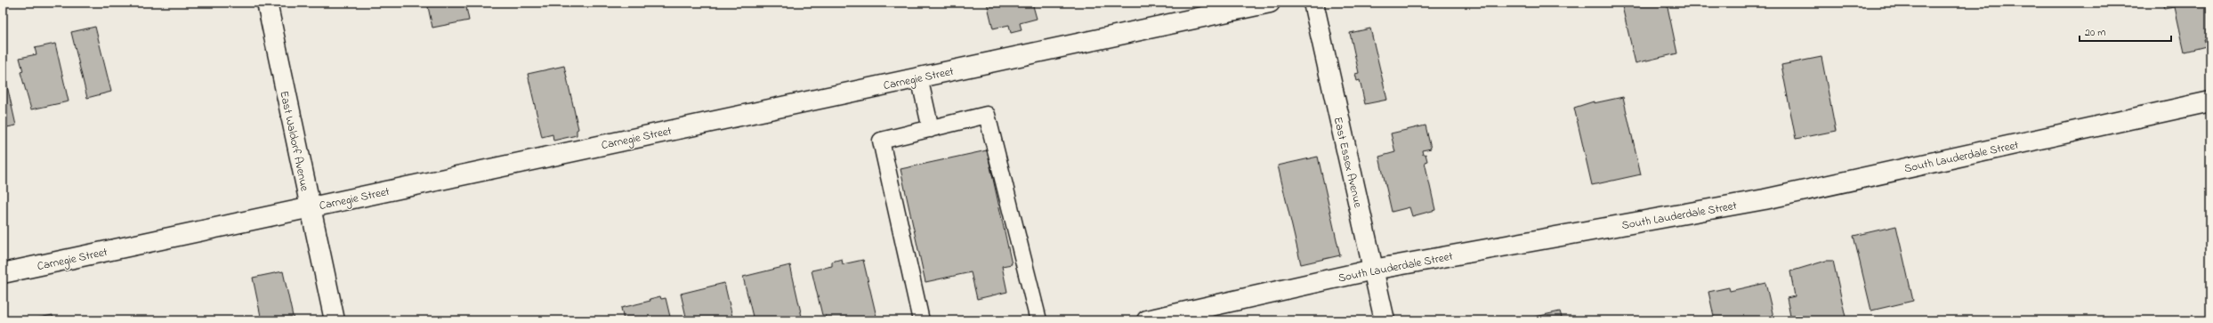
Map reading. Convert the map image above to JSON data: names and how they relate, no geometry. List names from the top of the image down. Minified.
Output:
{"streets":{"street":["Carnegie Street","East Waldorf Avenue","South Lauderdale Street","East Essex Avenue"]},"crossings":[["Carnegie Street","East Waldorf Avenue"],["South Lauderdale Street","East Essex Avenue"]],"scale_bar":"20 m"}
